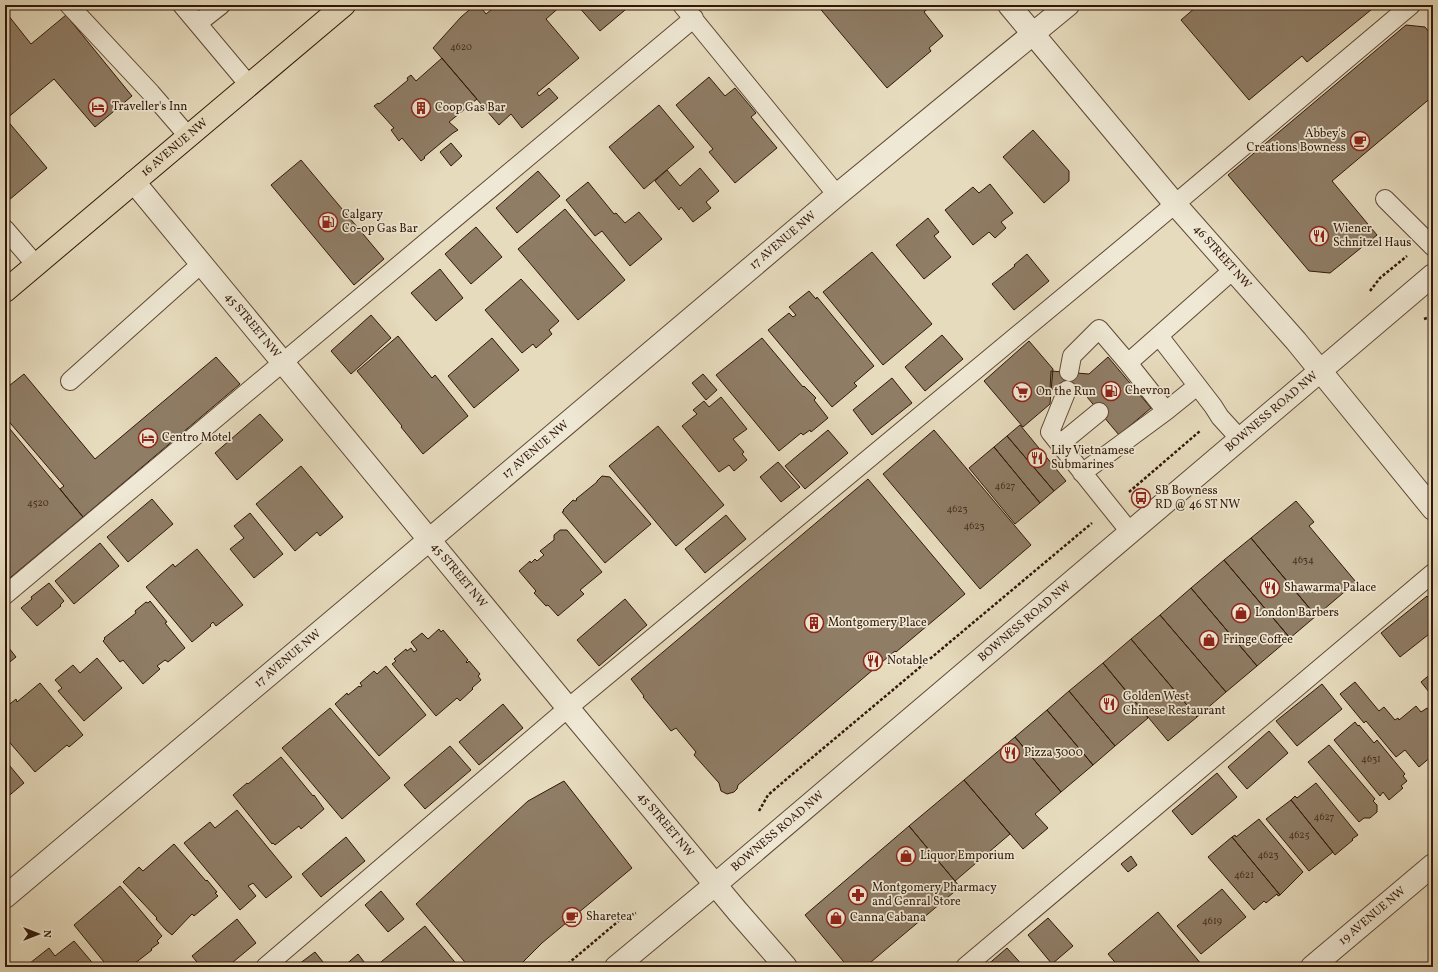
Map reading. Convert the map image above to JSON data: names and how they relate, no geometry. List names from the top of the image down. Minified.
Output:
{"streets":{"highway":["16 AVENUE NW"],"street":["17 AVENUE NW","46 STREET NW","45 STREET NW","BOWNESS ROAD NW","19 AVENUE NW"]},"crossings":[["16 AVENUE NW","45 STREET NW"],["17 AVENUE NW","46 STREET NW"],["17 AVENUE NW","45 STREET NW"],["46 STREET NW","BOWNESS ROAD NW"],["45 STREET NW","BOWNESS ROAD NW"]],"places":{"hotel":["Traveller's Inn","Centro Motel"],"building":["Coop Gas Bar","Montgomery Place"],"cafe":["Abbey's Creations Bowness","Sharetea"],"fuel station":["Calgary Co-op Gas Bar","Chevron"],"restaurant":["Wiener Schnitzel Haus","Lily Vietnamese Submarines","Shawarma Palace","Notable","Golden West Chinese Restaurant","Pizza 3000"],"supermarket":["On the Run"],"bus stop":["SB Bowness RD @ 46 ST NW"],"shop":["London Barbers","Fringe Coffee","Liquor Emporium","Canna Cabana"],"pharmacy":["Montgomery Pharmacy and Genral Store"]},"house_numbers":["4620","4627","4520","4623","4623","4634","4631","4627","4625","4623","4621","4619"],"north":"right"}
